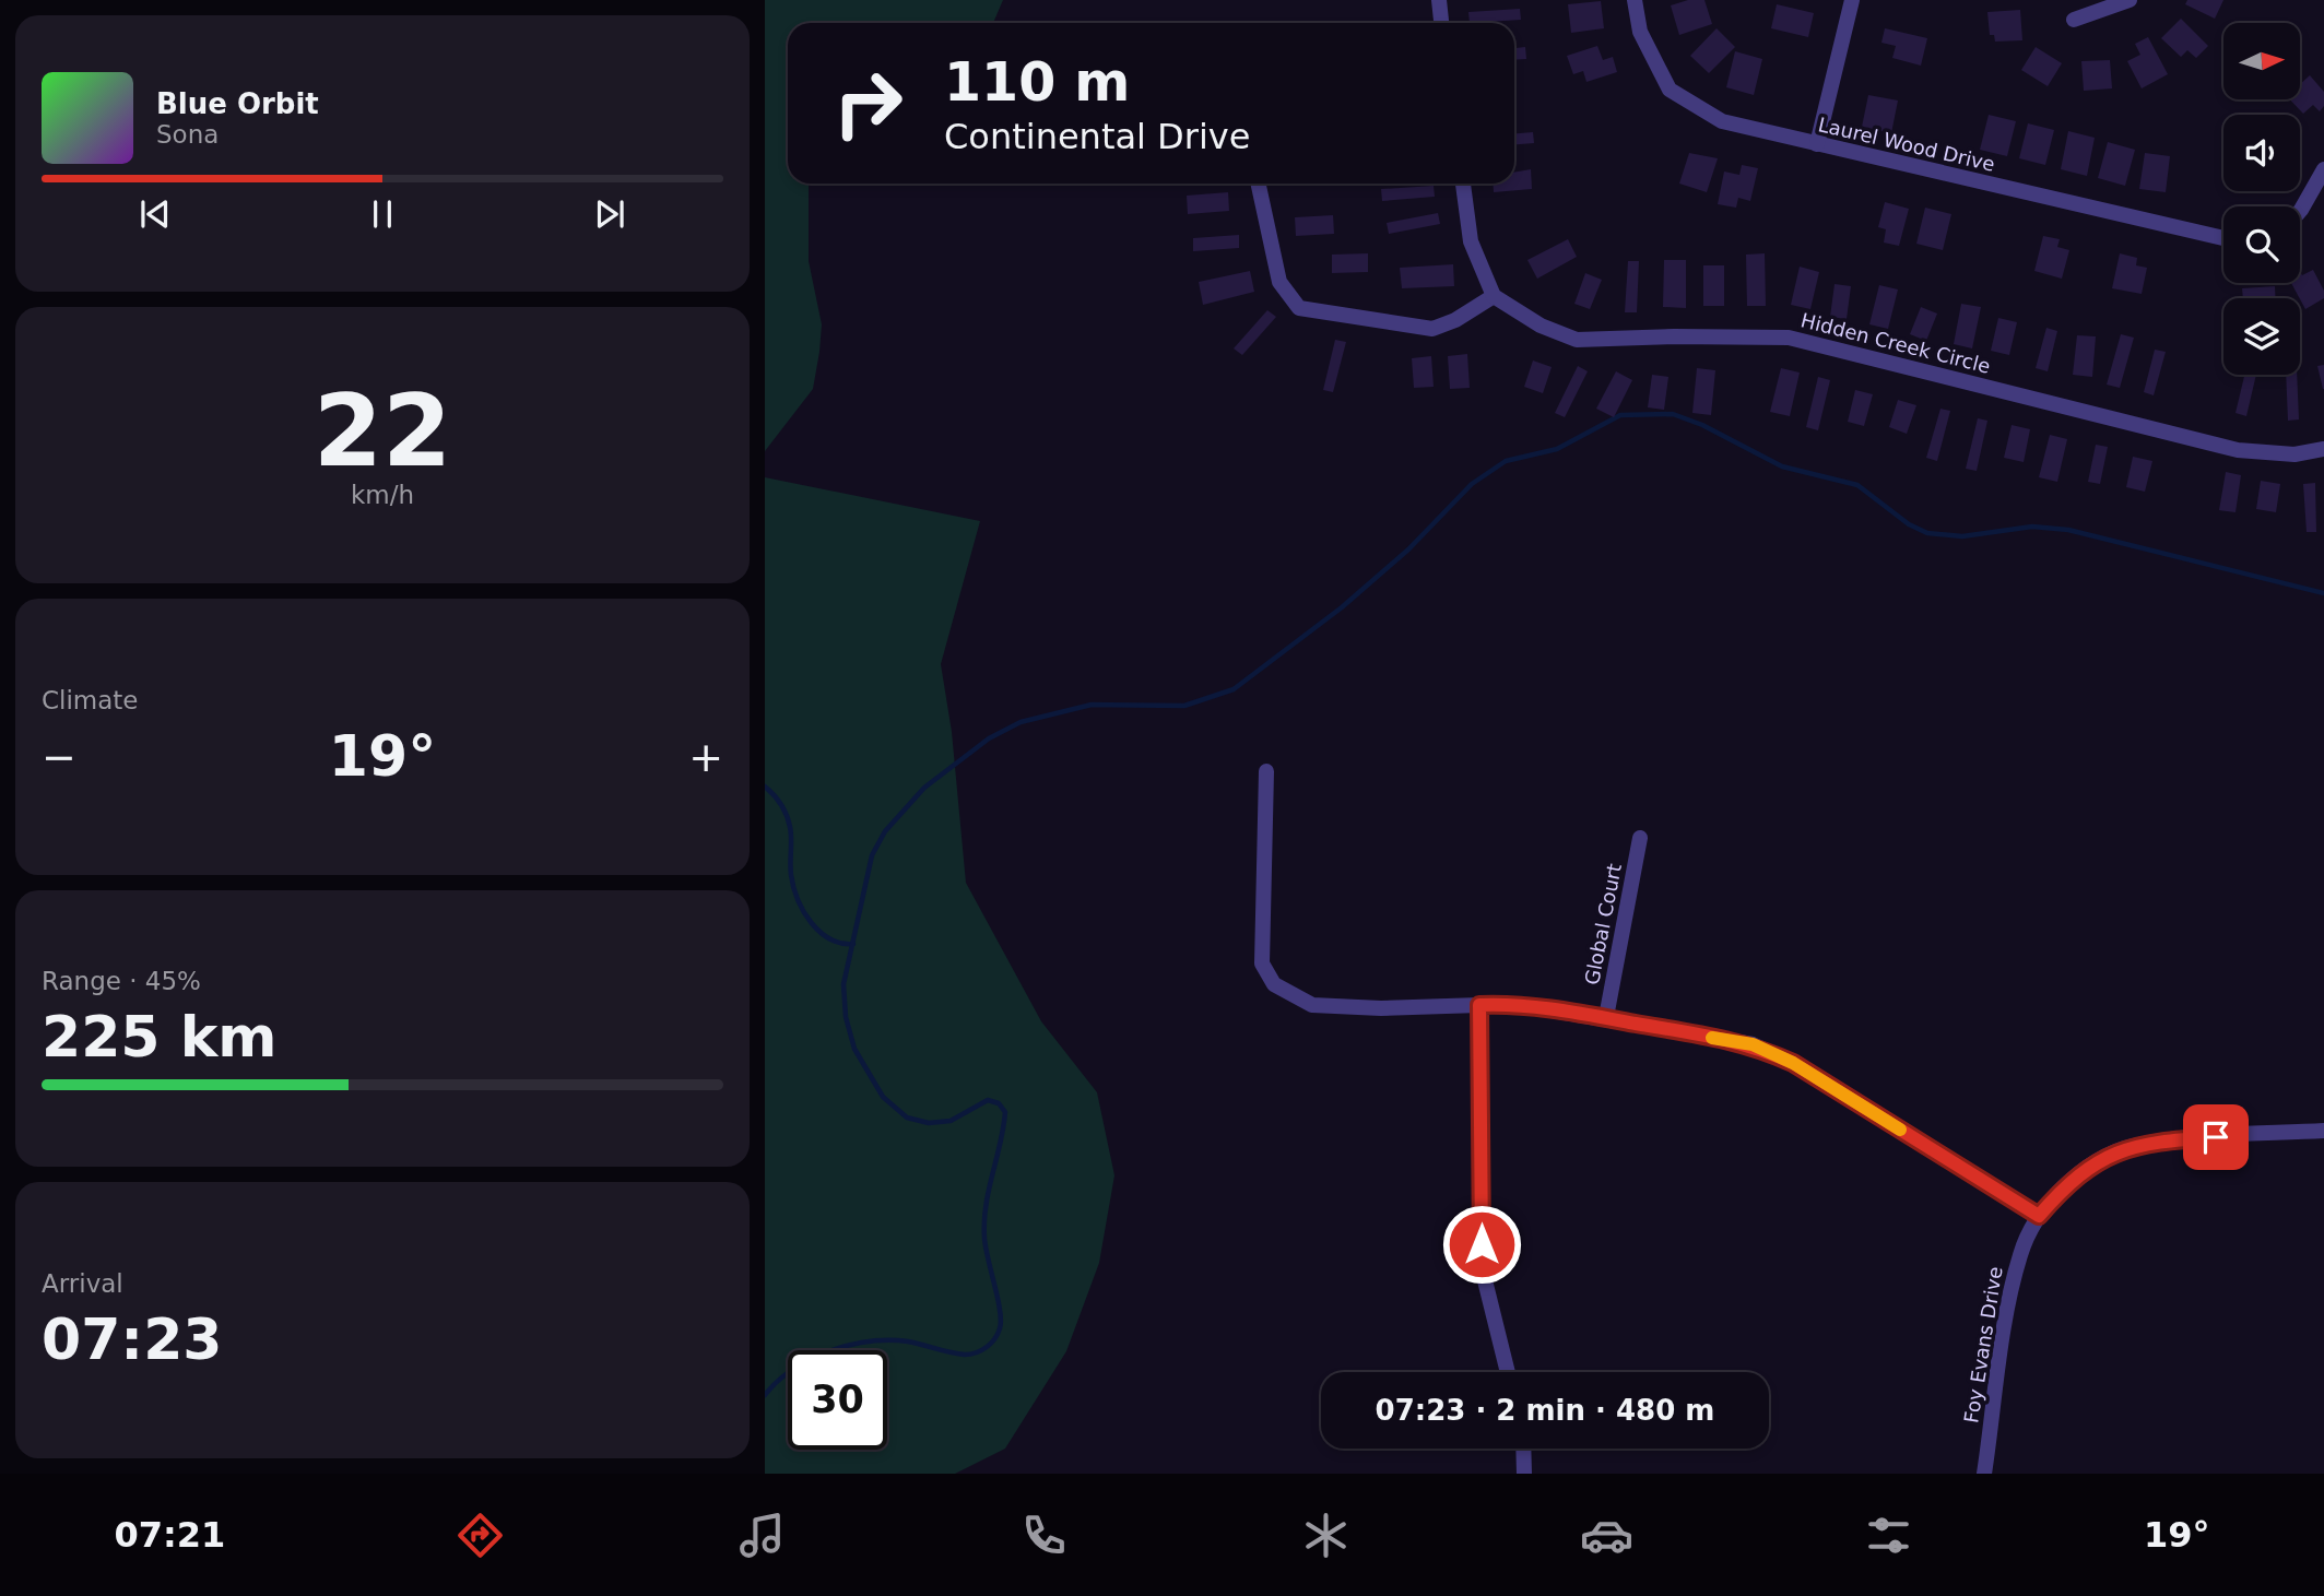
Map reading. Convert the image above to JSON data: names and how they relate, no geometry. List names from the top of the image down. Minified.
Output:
{"streets":{"street":["Laurel Wood Drive","Hidden Creek Circle","Global Court","Foy Evans Drive"]},"north":"right","page":{"turn":["110 m","Continental Drive"],"song":["Blue Orbit","Sona"],"tile":[["22","km/h"],"Climate",["Range · 45%","225 km"],["Arrival","07:23"]],"heat":["−","19°","+"],"limit":"30","trip":"07:23 · 2 min · 480 m","tabs":["07:21","19°"]}}
